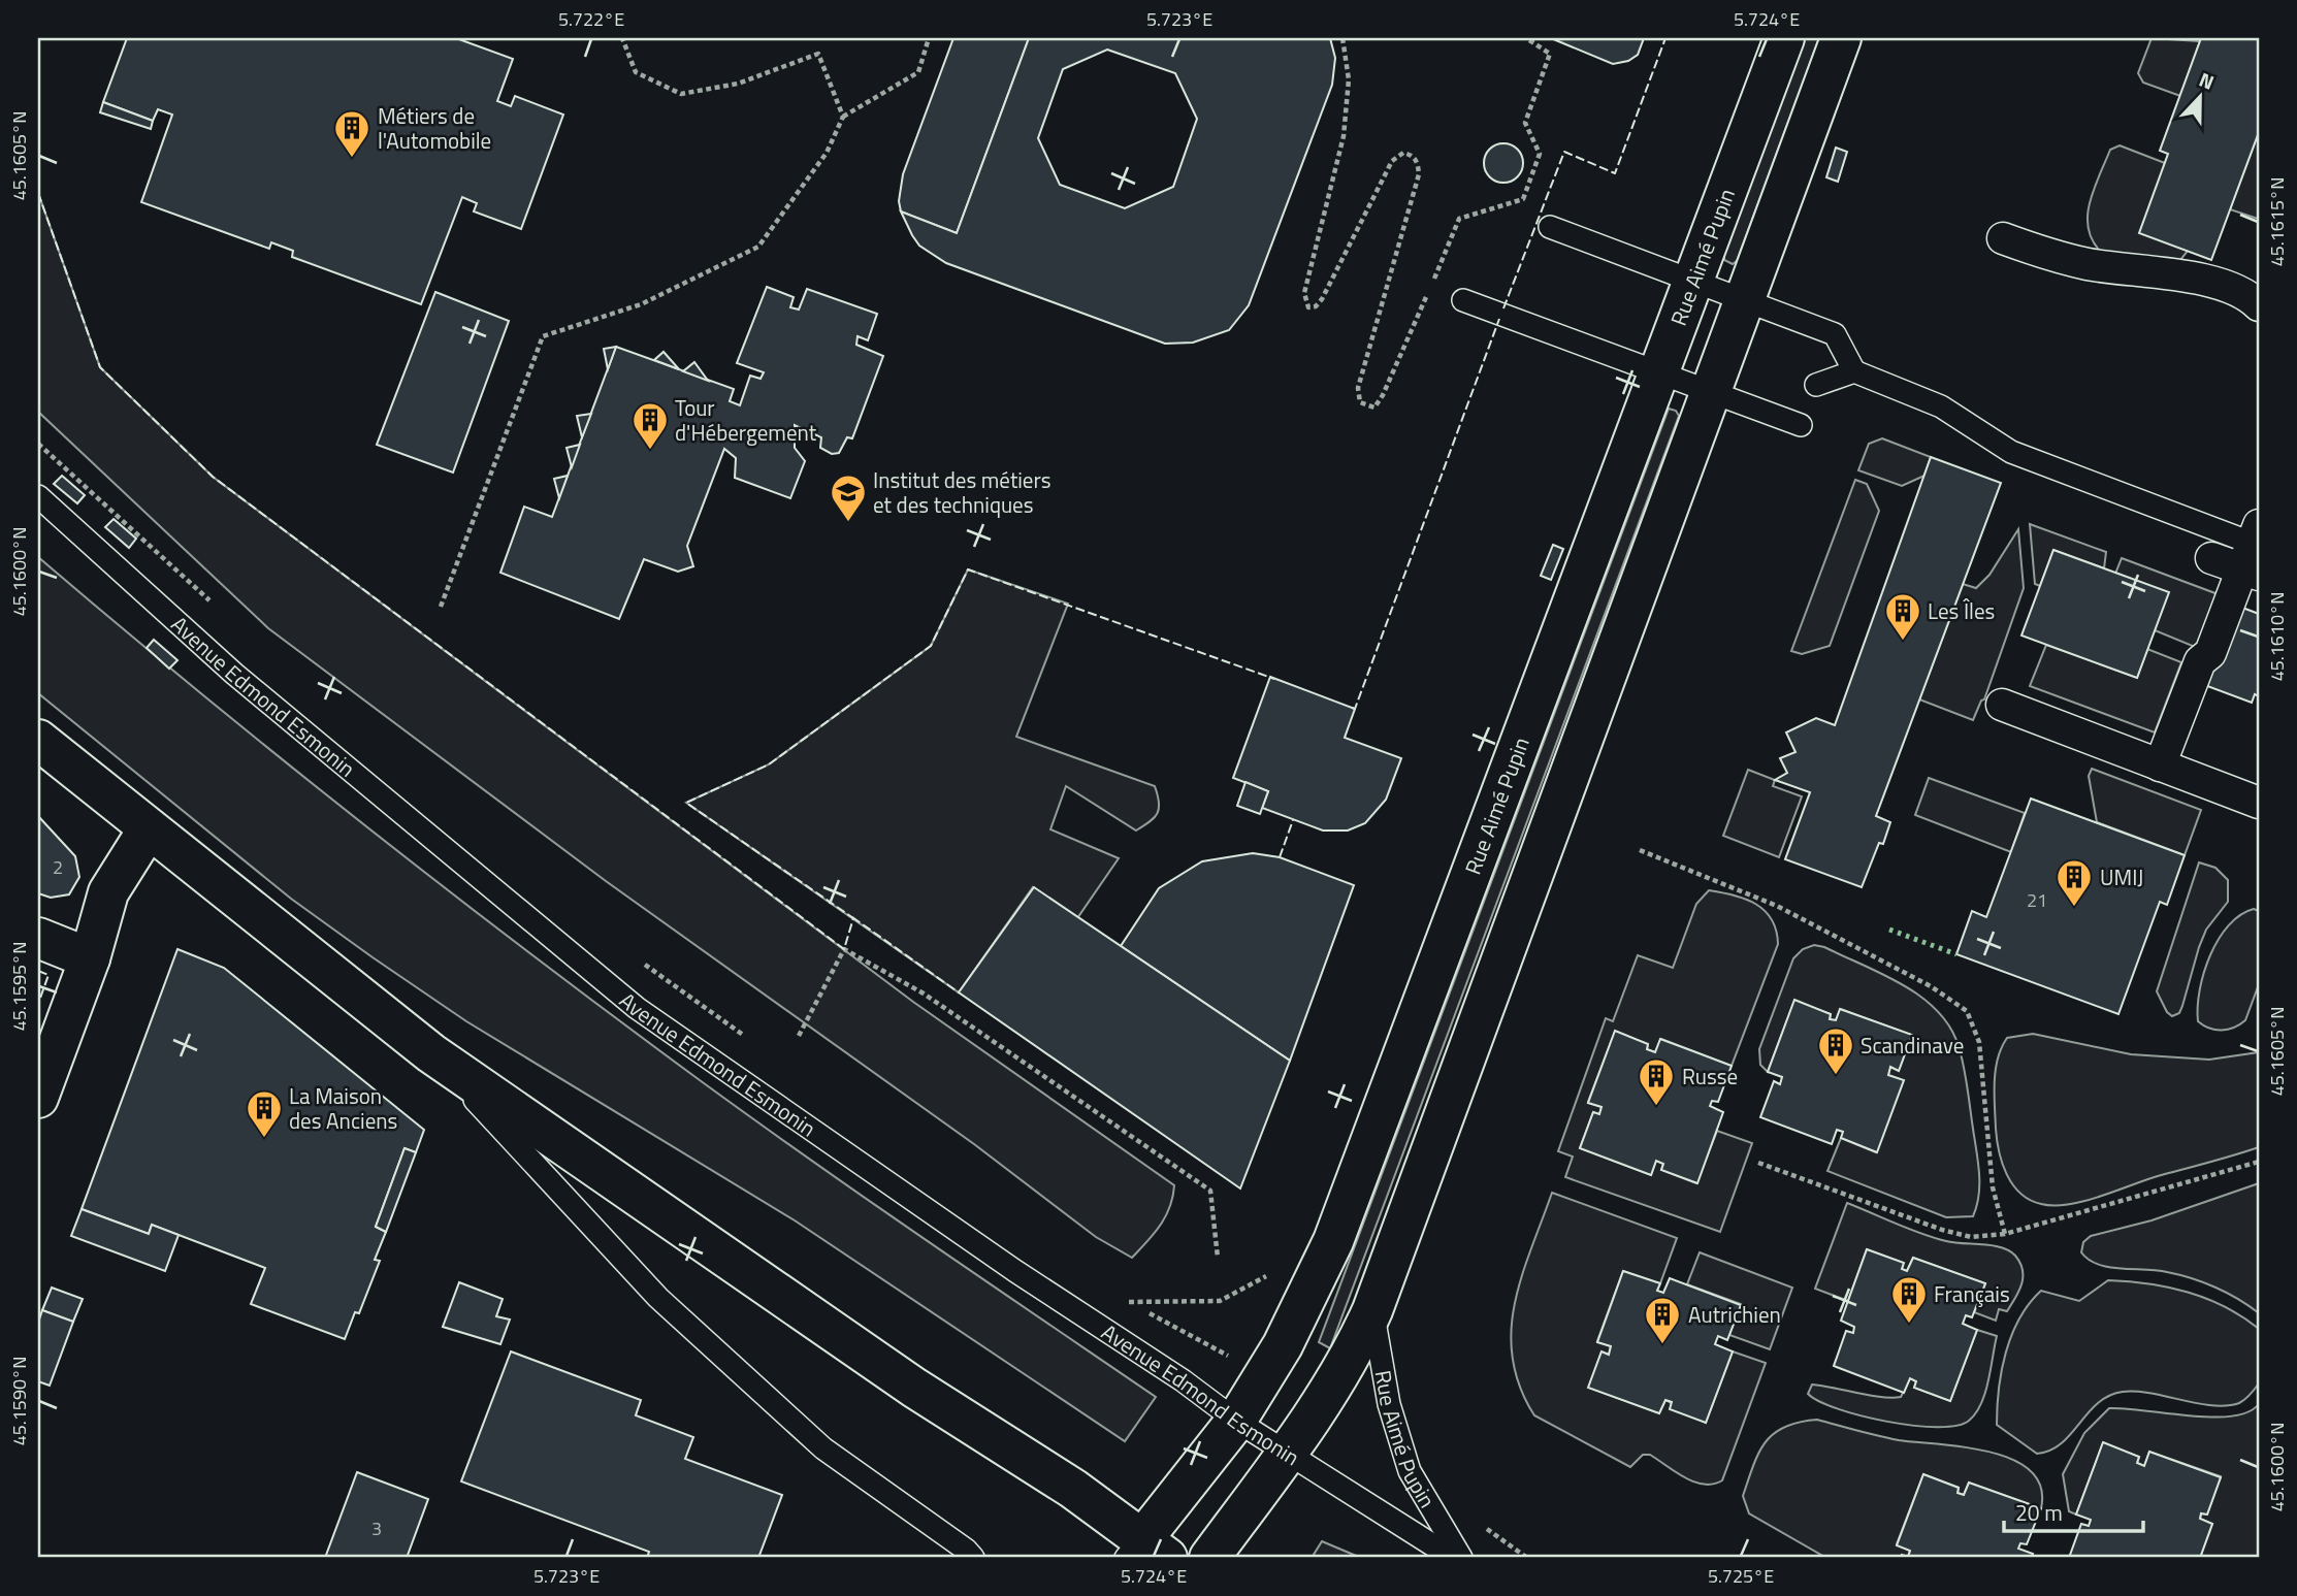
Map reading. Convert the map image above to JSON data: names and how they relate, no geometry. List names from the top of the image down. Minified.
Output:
{"streets":{"street":["Rue Aimé Pupin"],"lane":["Avenue Edmond Esmonin"]},"crossings":[["Rue Aimé Pupin","Avenue Edmond Esmonin"]],"places":{"building":["Métiers de l'Automobile","Tour d'Hébergement","Les Îles","UMIJ","Scandinave","Russe","La Maison des Anciens","Français","Autrichien"],"school or university":["Institut des métiers et des techniques"]},"house_numbers":["2","21","3"],"scale_bar":"20 m","north":"top","coordinates":["5.722°E","5.723°E","5.724°E","45.1605°N","45.1615°N","45.1600°N","45.1610°N","45.1595°N","45.1590°N","5.725°E"]}
